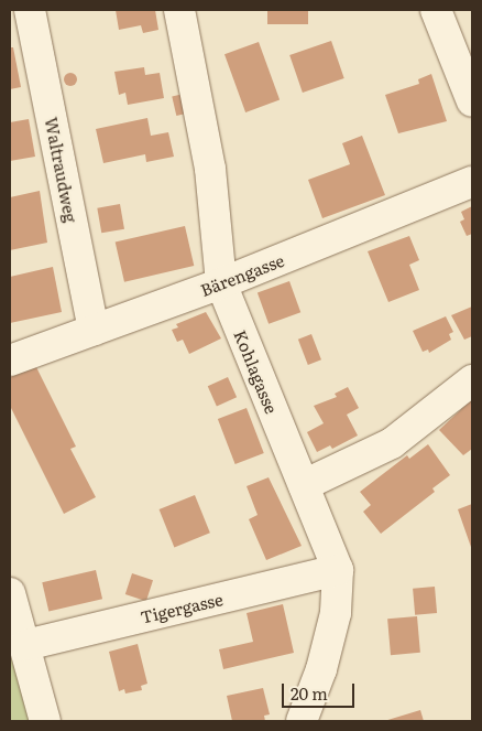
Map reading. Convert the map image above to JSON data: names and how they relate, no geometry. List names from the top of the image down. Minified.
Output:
{"streets":{"street":["Waltraudweg","Bärengasse","Kohlagasse","Tigergasse"]},"crossings":[["Waltraudweg","Bärengasse"],["Bärengasse","Kohlagasse"],["Kohlagasse","Tigergasse"]],"scale_bar":"20 m"}
